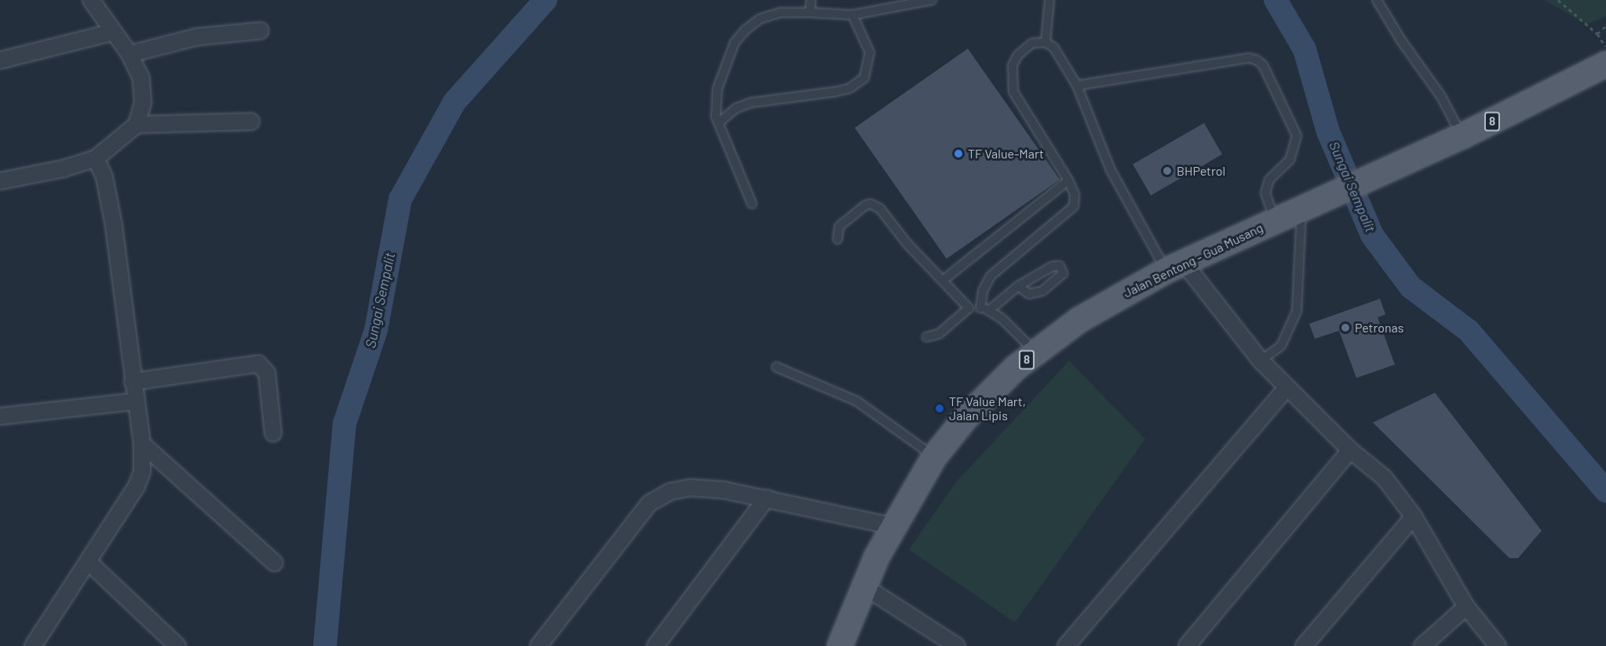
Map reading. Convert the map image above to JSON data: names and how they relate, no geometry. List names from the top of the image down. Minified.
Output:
{"streets":{"main road":["8","Jalan Bentong - Gua Musang"]},"water":["Sungai Sempalit"],"places":["TF Value-Mart","BHPetrol","Petronas","TF Value Mart, Jalan Lipis"]}
